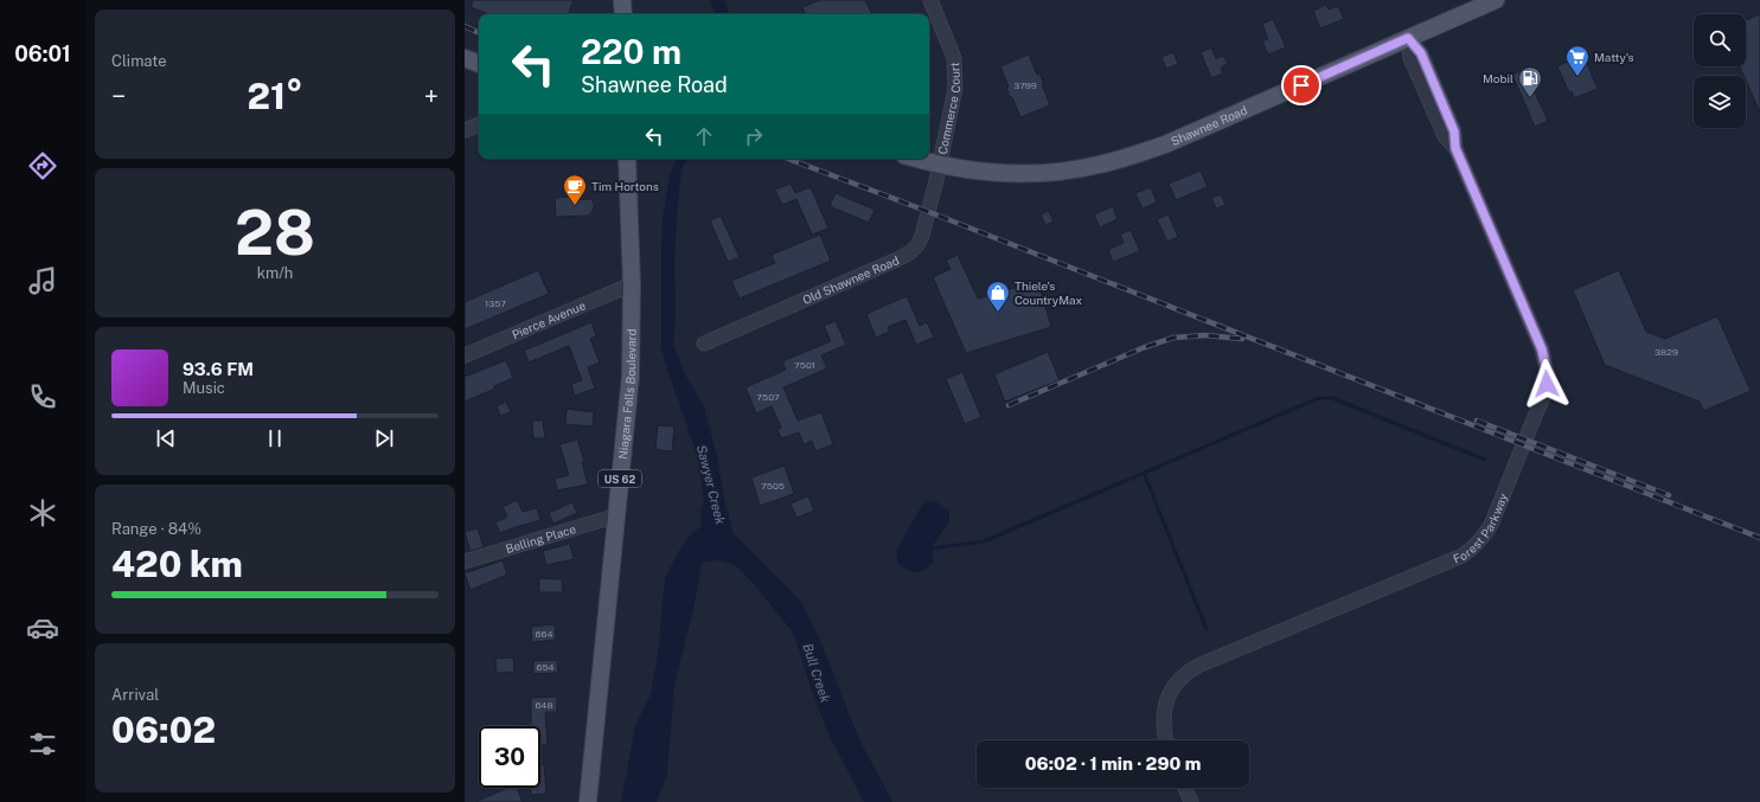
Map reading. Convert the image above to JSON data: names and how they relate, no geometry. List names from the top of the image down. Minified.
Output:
{"streets":{"main road":["Shawnee Road","Niagara Falls Boulevard","US 62"],"street":["Commerce Court","Old Shawnee Road","Pierce Avenue","Forest Parkway","Belling Place"]},"crossings":[["Commerce Court","Shawnee Road"],["Commerce Court","Old Shawnee Road"],["Shawnee Road","Old Shawnee Road"],["Shawnee Road","Forest Parkway"],["Pierce Avenue","Niagara Falls Boulevard"],["Niagara Falls Boulevard","Belling Place"]],"water":["Sawyer Creek","Bull Creek"],"places":{"supermarket":["Matty's"],"fuel station":["Mobil"],"cafe":["Tim Hortons"],"shop":["Thiele's CountryMax"]},"house_numbers":["3799","1357","3829","7501","7507","7505","664","654","648"],"page":{"tabs":"06:01","tile":["Climate",["28","km/h"],["Range · 84%","420 km"],["Arrival","06:02"]],"turn":["220 m","Shawnee Road"],"heat":["−","21°","+"],"song":["93.6 FM","Music"],"limit":"30","trip":"06:02 · 1 min · 290 m"}}
